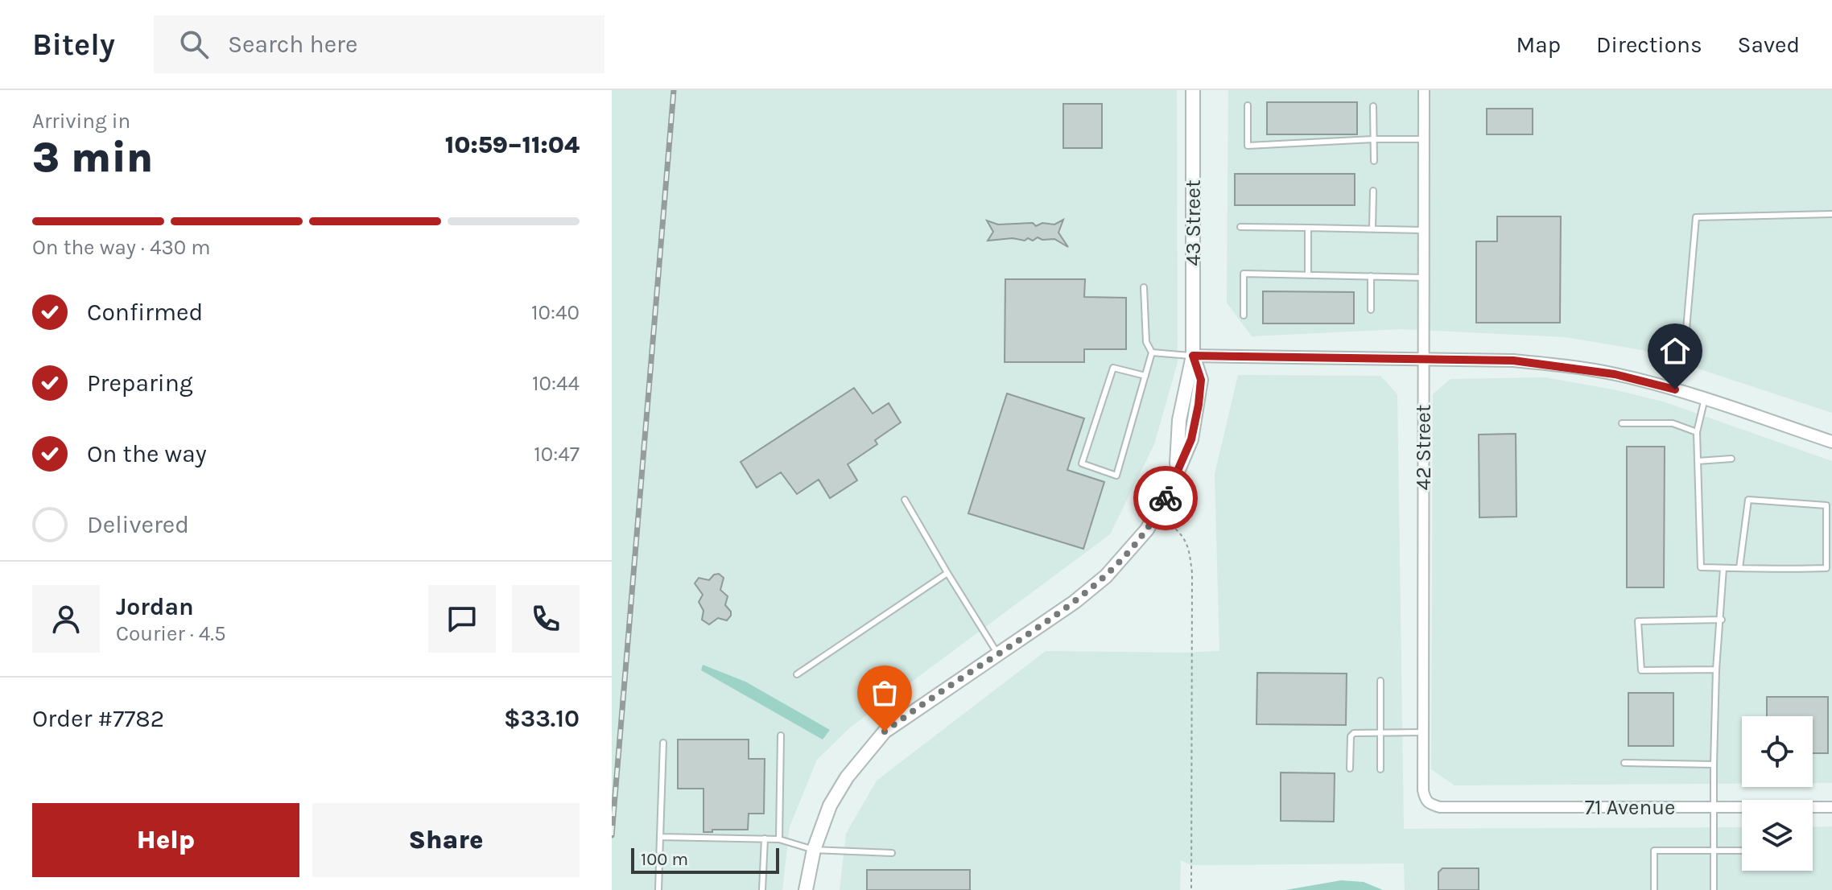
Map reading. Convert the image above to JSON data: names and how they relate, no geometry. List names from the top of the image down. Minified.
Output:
{"streets":{"main road":["43 Street"],"street":["42 Street","71 Avenue"]},"crossings":[["42 Street","71 Avenue"]],"scale_bar":"100 m","page":{"header":"Bitely","search":"Search here","nav":["Map","Directions","Saved"],"heading":["3 min","Arriving in","10:59–11:04"],"panel":["Jordan","Courier · 4.5","Order #7782","$33.10"],"bar":"On the way · 430 m","list":[["Confirmed","10:40"],["Preparing","10:44"],["On the way","10:47"],"Delivered"],"buttons":["Help","Share"],"scale":"100 m"}}
